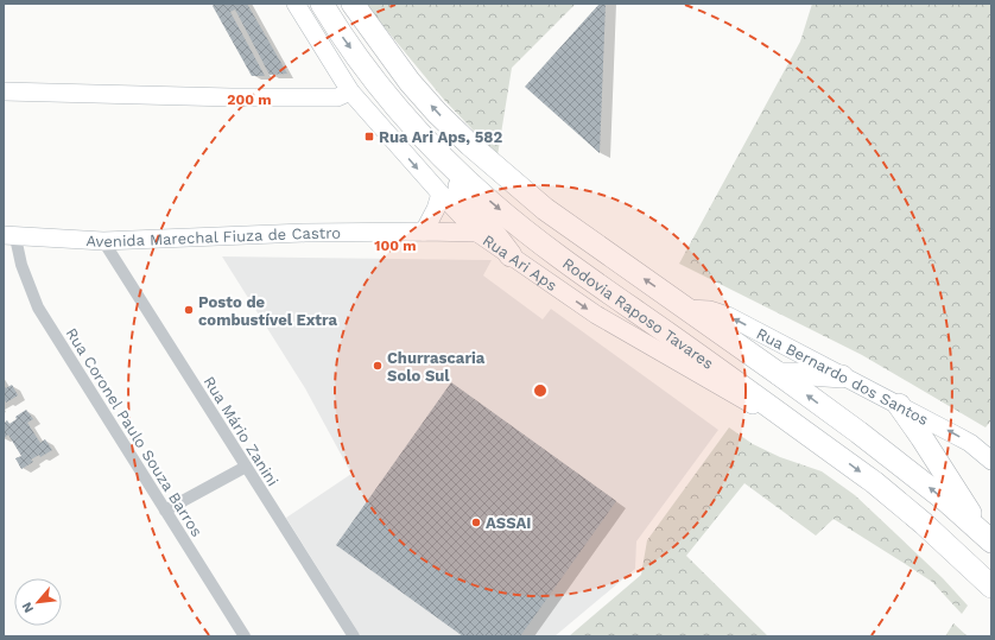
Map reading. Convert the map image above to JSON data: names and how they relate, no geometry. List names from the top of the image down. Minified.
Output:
{"streets":{"highway":["Rodovia Raposo Tavares"],"main road":["Avenida Marechal Fiuza de Castro","Rua Ari Aps","Rua Bernardo dos Santos"],"street":["Rua Mário Zanini","Rua Coronel Paulo Souza Barros"]},"crossings":[["Avenida Marechal Fiuza de Castro","Rua Ari Aps"],["Avenida Marechal Fiuza de Castro","Rua Mário Zanini"],["Avenida Marechal Fiuza de Castro","Rua Coronel Paulo Souza Barros"],["Rua Ari Aps","Rodovia Raposo Tavares"],["Rodovia Raposo Tavares","Rua Bernardo dos Santos"]],"one_way":["Rua Ari Aps","Rua Bernardo dos Santos"],"places":{"transit":["Rua Ari Aps, 582"],"other":["Posto de combustível Extra","Churrascaria Solo Sul","ASSAI"]},"north":"bottom left","rings":["200 m","100 m"]}
